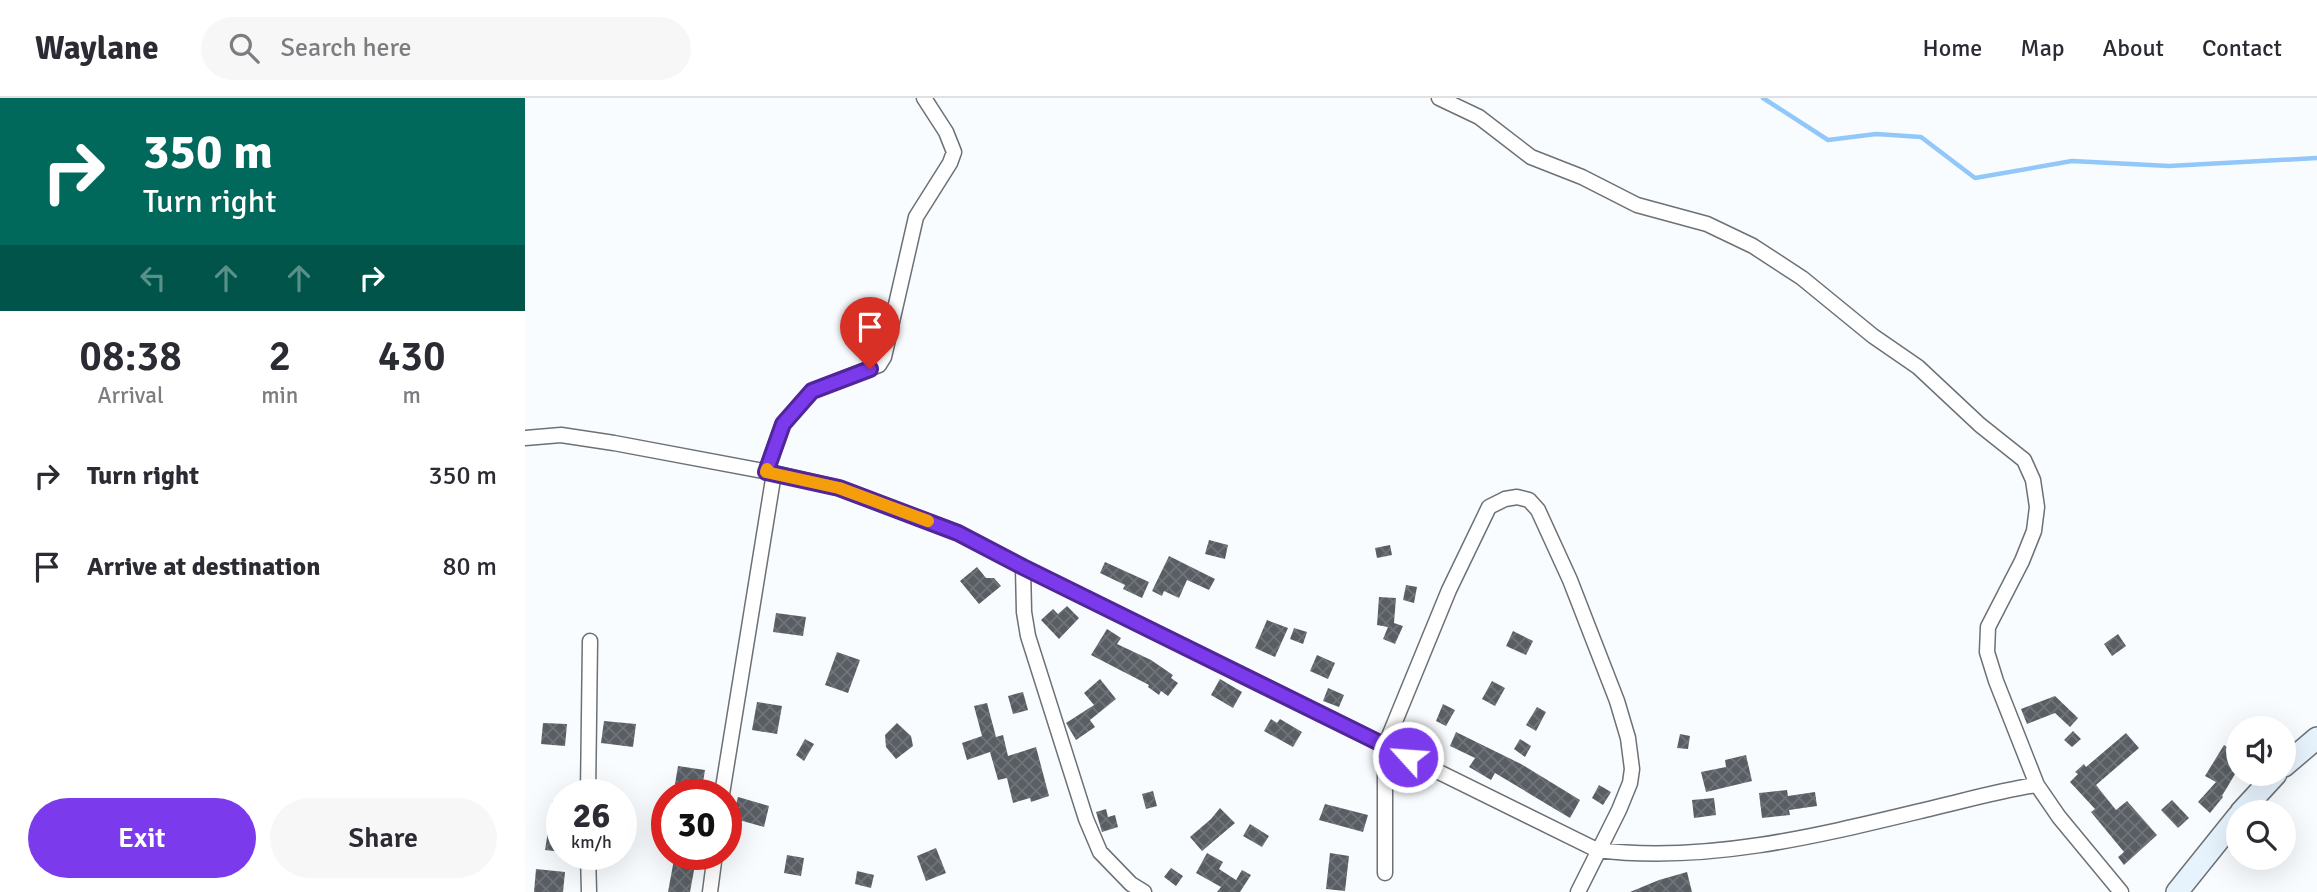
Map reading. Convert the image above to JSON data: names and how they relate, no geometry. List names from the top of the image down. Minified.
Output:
{"page":{"header":"Waylane","search":"Search here","nav":["Home","Map","About","Contact"],"turn":["350 m","Turn right"],"eta":["08:38","Arrival","2","min","430","m"],"list":[{"name":"Turn right","value":"350 m"},{"name":"Arrive at destination","value":"80 m"}],"speed":"26 km/h","limit":"30","buttons":["Exit","Share"]}}
